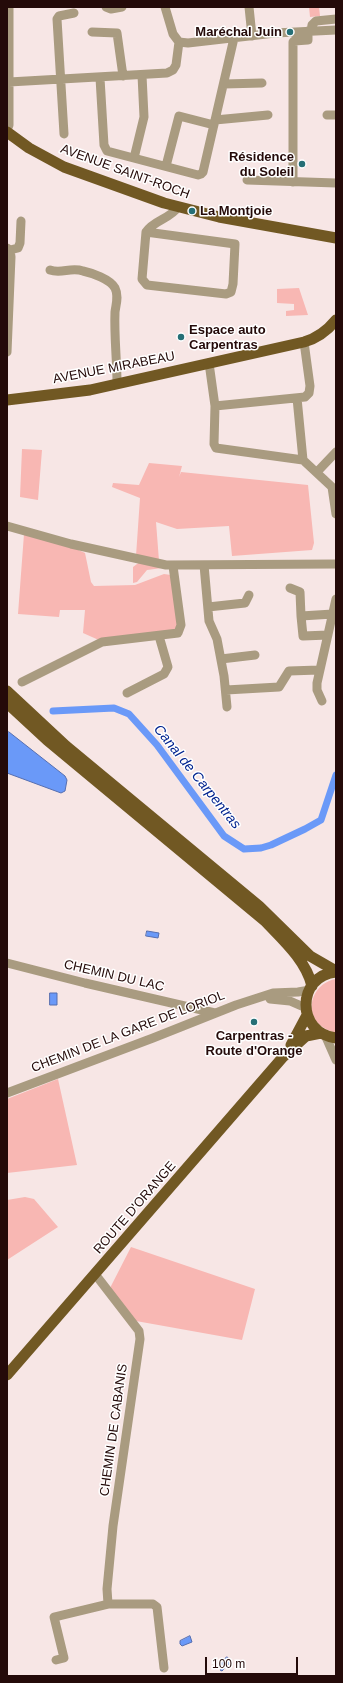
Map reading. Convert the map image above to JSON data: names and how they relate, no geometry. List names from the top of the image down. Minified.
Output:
{"streets":{"main road":["AVENUE SAINT-ROCH","AVENUE MIRABEAU","ROUTE D'ORANGE"],"street":["CHEMIN DU LAC","CHEMIN DE LA GARE DE LORIOL","CHEMIN DE CABANIS"]},"crossings":[["CHEMIN DU LAC","CHEMIN DE LA GARE DE LORIOL"],["CHEMIN DE LA GARE DE LORIOL","ROUTE D'ORANGE"],["ROUTE D'ORANGE","CHEMIN DE CABANIS"]],"water":["Canal de Carpentras"],"places":["Maréchal Juin","Résidence du Soleil","La Montjoie","Espace auto Carpentras","Carpentras - Route d'Orange"],"scale_bar":"100 m"}
